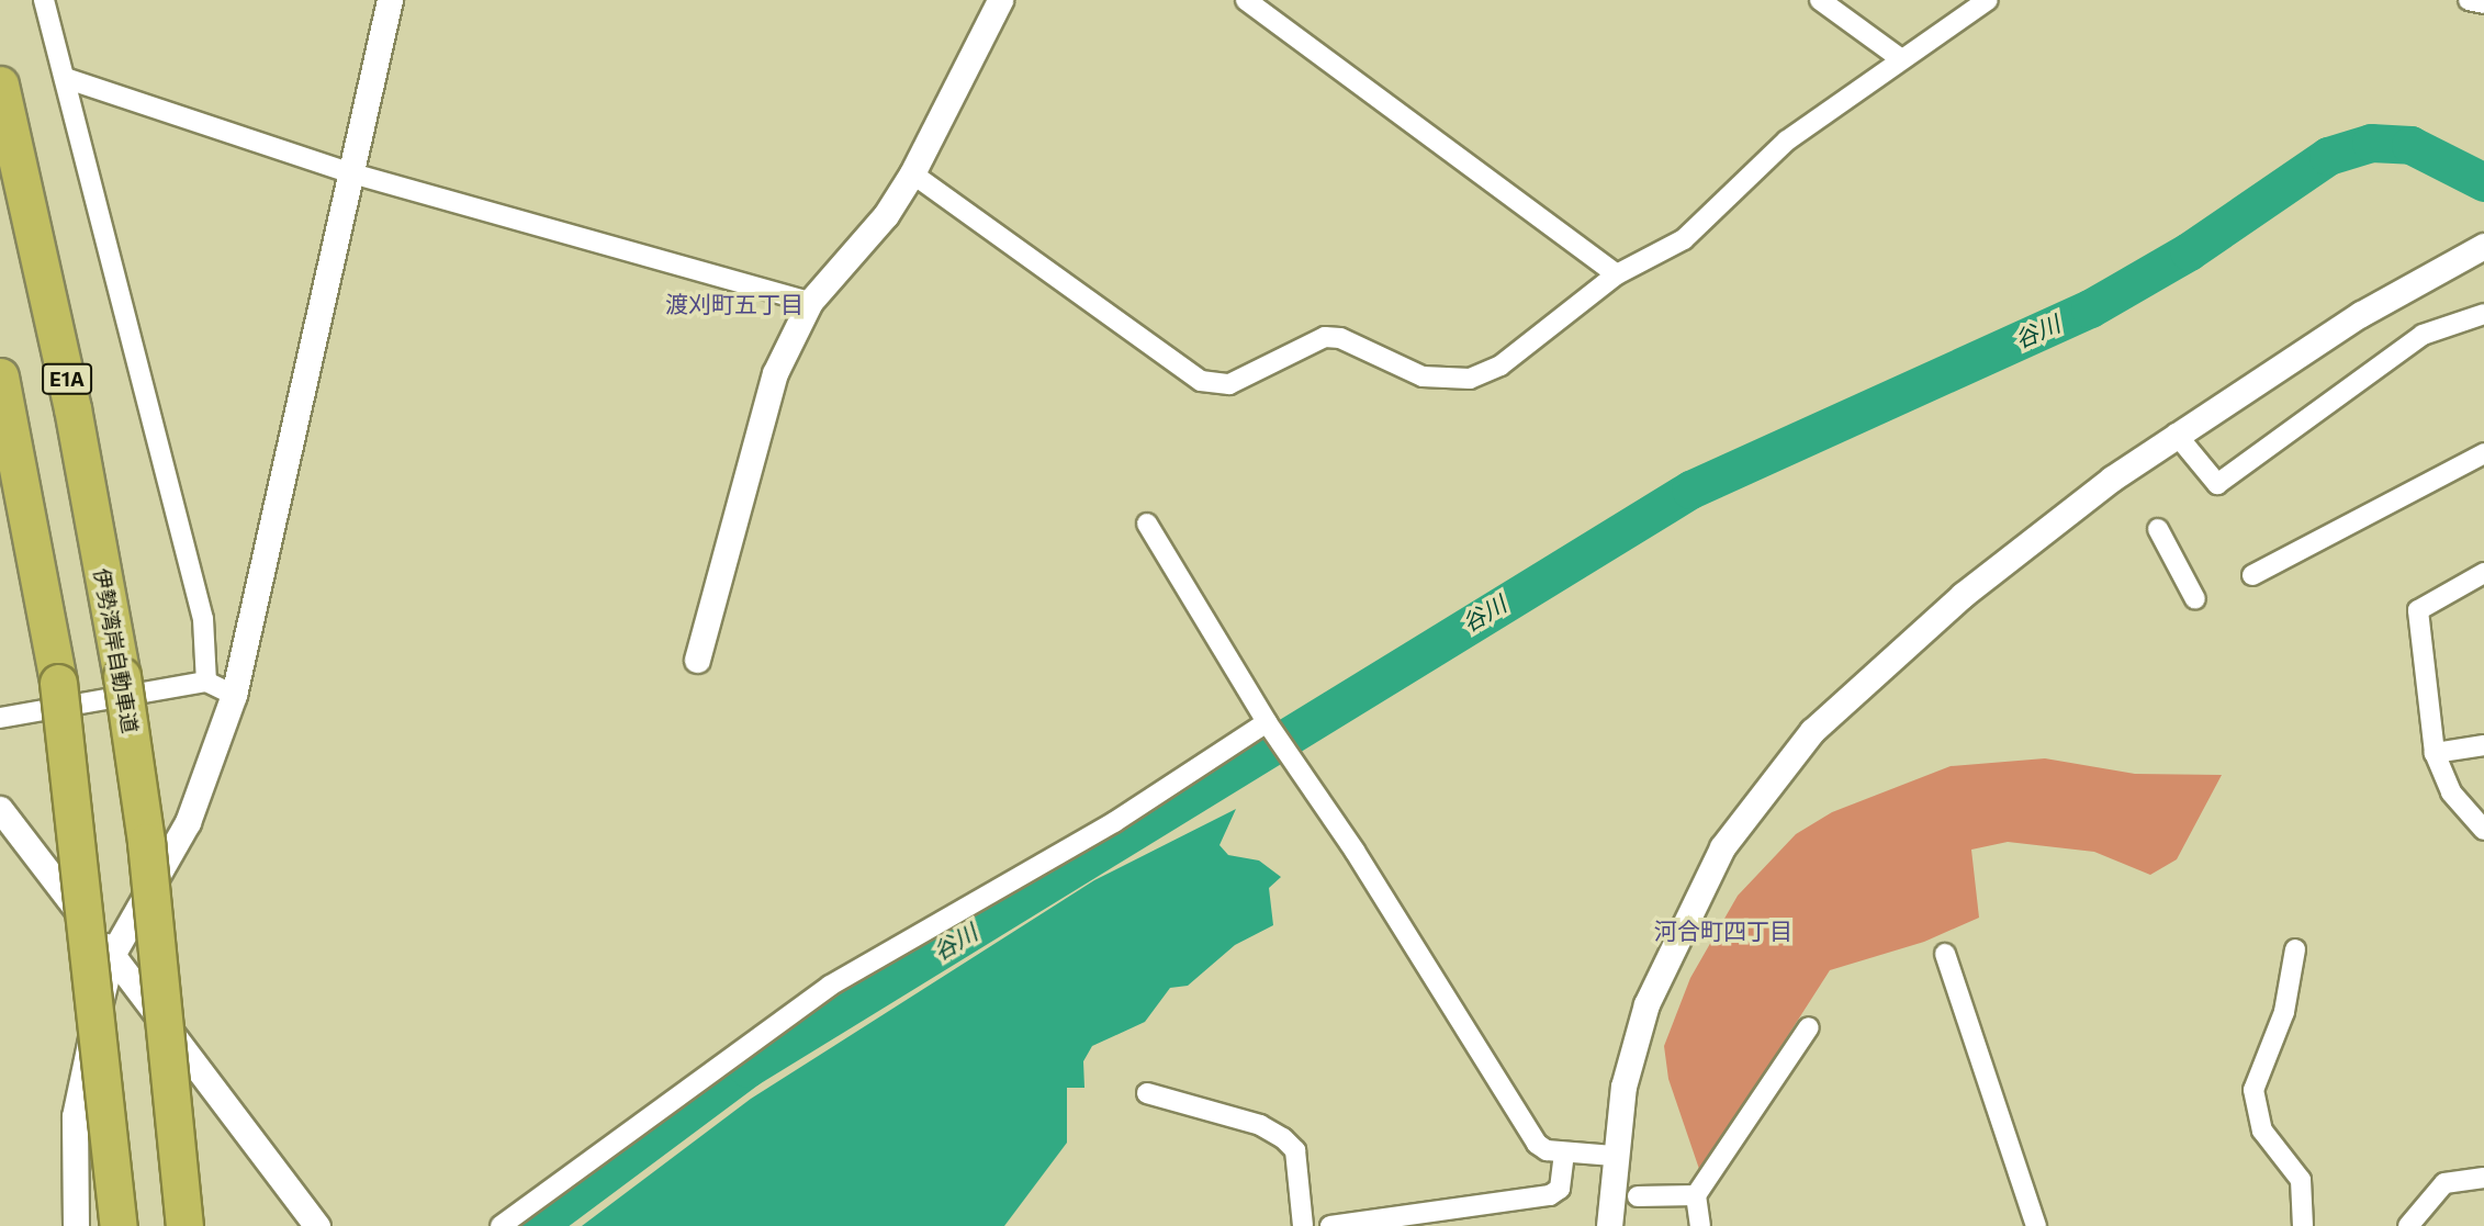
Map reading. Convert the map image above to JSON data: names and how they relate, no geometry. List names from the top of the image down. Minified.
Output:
{"streets":{"highway":["E1A","伊勢湾岸自動車道"]},"districts":["渡刈町五丁目","河合町四丁目"],"water":["谷川"]}
